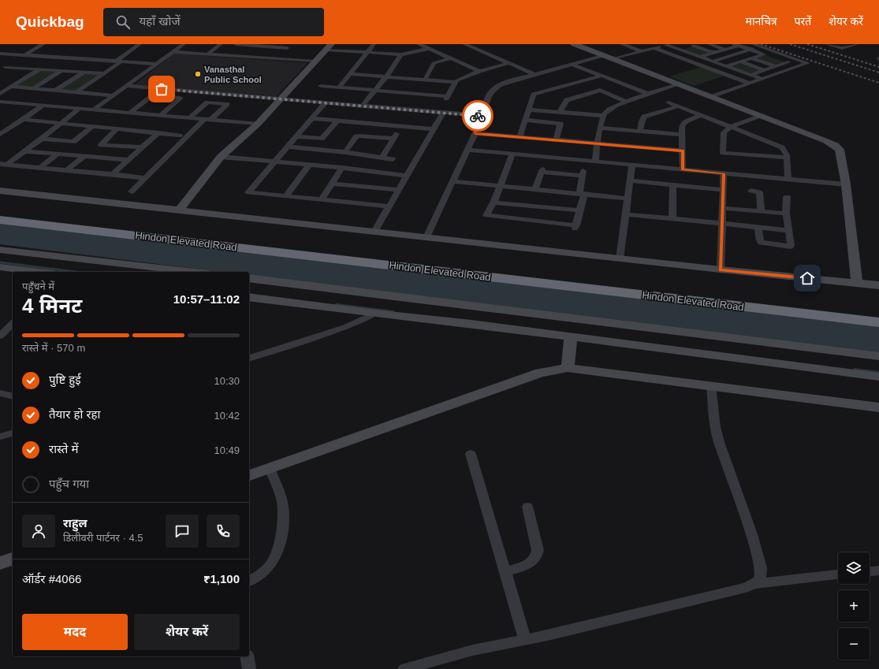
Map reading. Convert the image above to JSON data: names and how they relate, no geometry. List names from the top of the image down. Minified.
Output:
{"streets":{"highway":["Hindon Elevated Road"]},"places":["Vanasthal Public School"],"page":{"header":"Quickbag","search":"यहाँ खोजें","nav":["मानचित्र","परतें","शेयर करें"],"heading":["4 मिनट","पहुँचने में","10:57–11:02"],"panel":["राहुल","डिलीवरी पार्टनर · 4.5","ऑर्डर #4066","₹1,100"],"bar":"रास्ते में · 570 m","list":[["पुष्टि हुई","10:30"],["तैयार हो रहा","10:42"],["रास्ते में","10:49"],"पहुँच गया"],"map_buttons":["+","−"],"buttons":["मदद","शेयर करें"]}}
